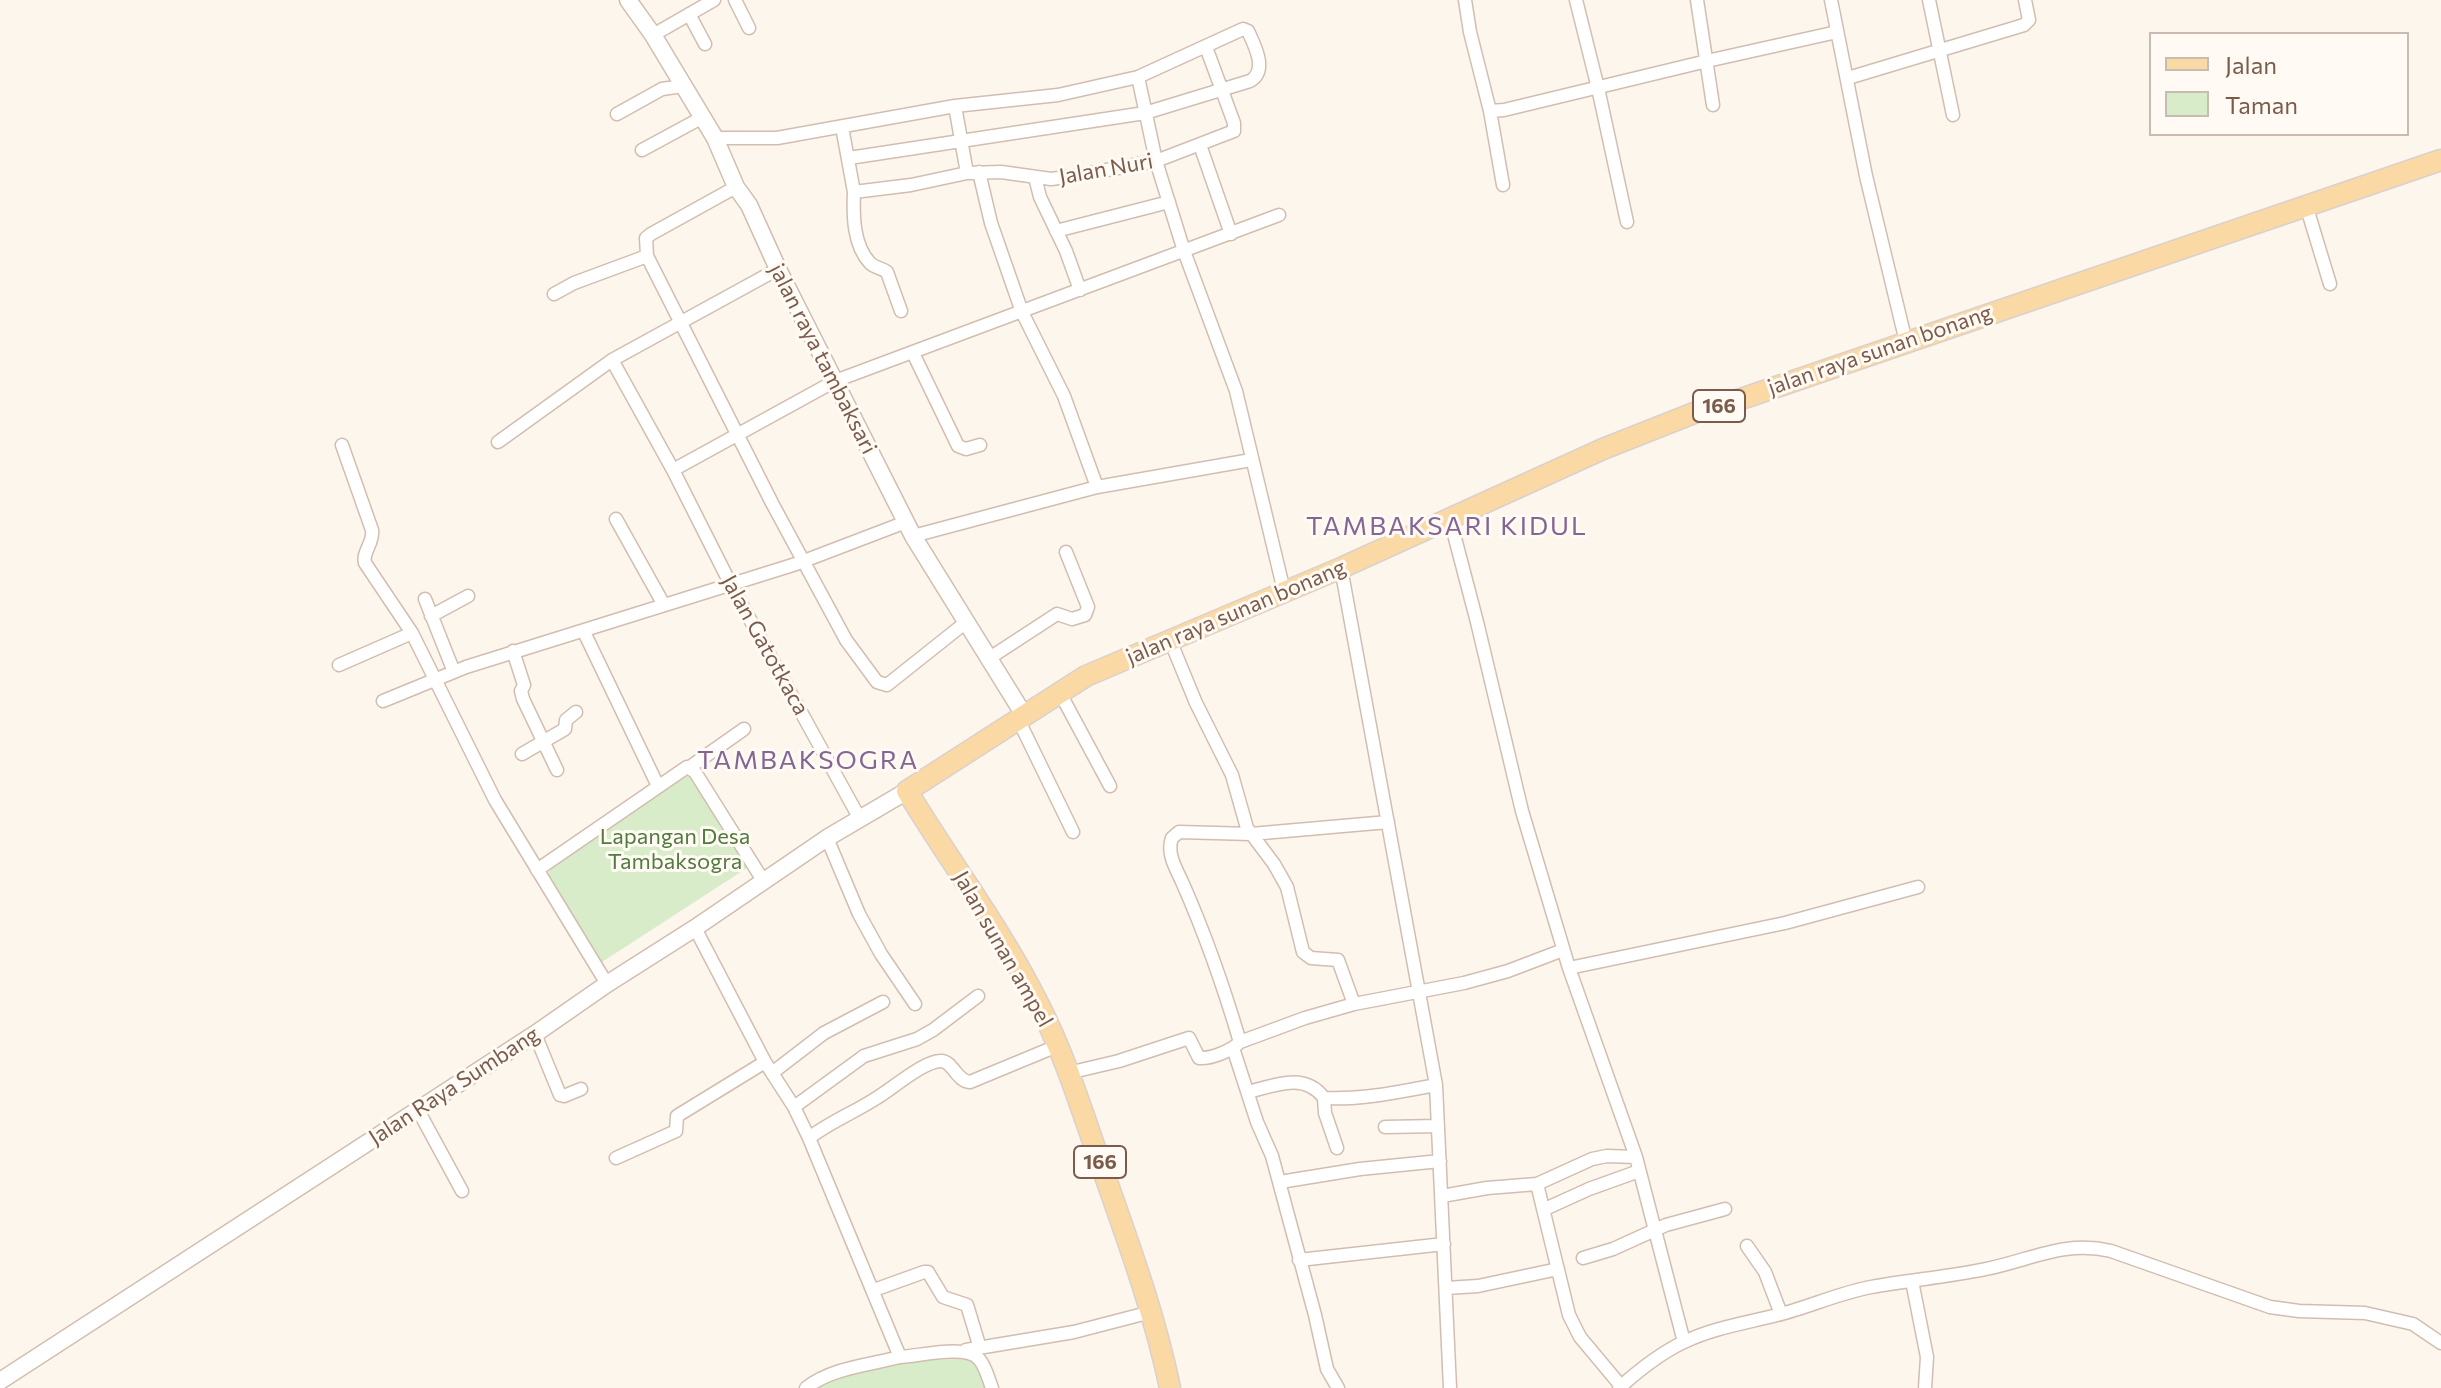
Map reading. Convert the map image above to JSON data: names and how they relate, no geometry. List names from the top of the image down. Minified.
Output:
{"streets":{"main road":["jalan raya sunan bonang","166","Jalan sunan ampel"],"street":["Jalan Nuri","jalan raya tambaksari","Jalan Gatotkaca","Jalan Raya Sumbang"]},"crossings":[["jalan raya sunan bonang","jalan raya tambaksari"],["jalan raya sunan bonang","Jalan sunan ampel"],["jalan raya sunan bonang","Jalan Raya Sumbang"],["Jalan Gatotkaca","Jalan Raya Sumbang"],["Jalan sunan ampel","Jalan Raya Sumbang"]],"districts":["TAMBAKSARI KIDUL","TAMBAKSOGRA"],"parks":["Lapangan Desa Tambaksogra"],"legend":["Jalan","Taman"]}
